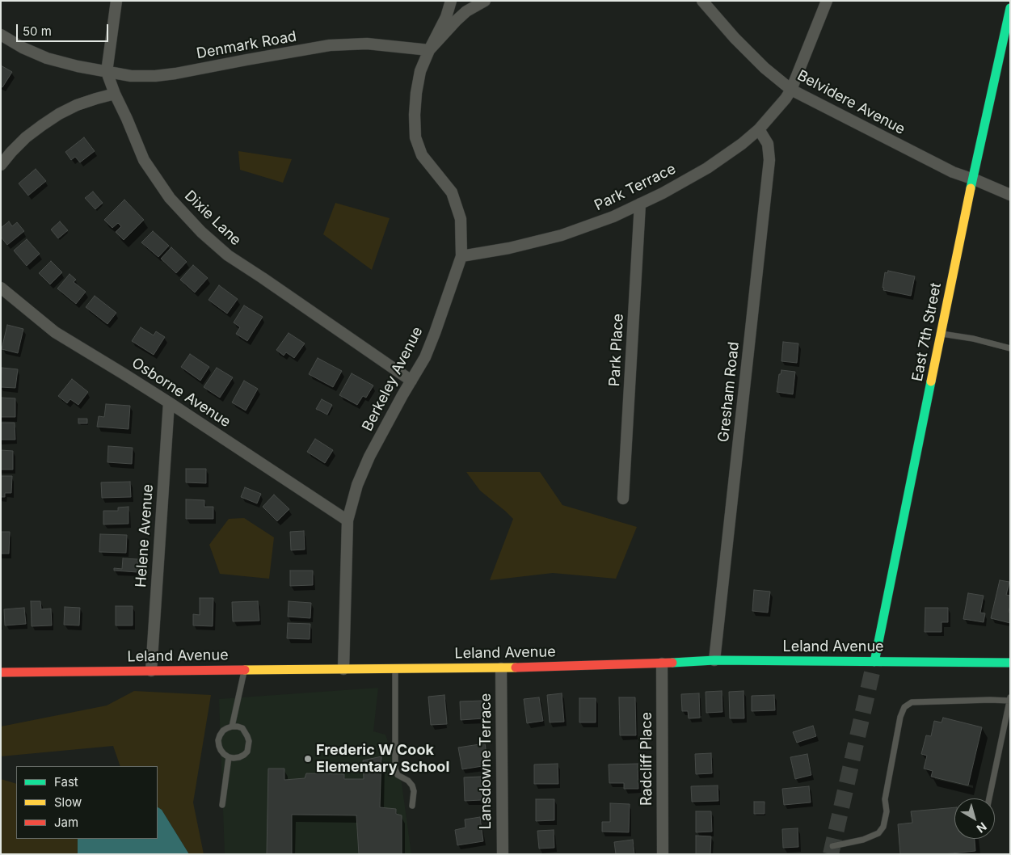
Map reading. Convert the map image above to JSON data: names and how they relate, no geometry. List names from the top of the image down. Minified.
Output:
{"streets":{"street":["Denmark Road","Belvidere Avenue","Park Terrace","Dixie Lane","East 7th Street","Park Place","Berkeley Avenue","Gresham Road","Osborne Avenue","Helene Avenue","Leland Avenue","Radcliff Place","Lansdowne Terrace"]},"crossings":[["Denmark Road","Dixie Lane"],["Denmark Road","Berkeley Avenue"],["Belvidere Avenue","Park Terrace"],["Belvidere Avenue","East 7th Street"],["Park Terrace","Park Place"],["Park Terrace","Berkeley Avenue"],["Park Terrace","Gresham Road"],["Dixie Lane","Berkeley Avenue"],["East 7th Street","Leland Avenue"],["Berkeley Avenue","Osborne Avenue"],["Berkeley Avenue","Leland Avenue"],["Gresham Road","Leland Avenue"],["Osborne Avenue","Helene Avenue"],["Helene Avenue","Leland Avenue"],["Leland Avenue","Radcliff Place"],["Leland Avenue","Lansdowne Terrace"]],"places":["Frederic W Cook Elementary School"],"legend":["Fast","Slow","Jam"],"scale_bar":"50 m","north":"bottom right"}
